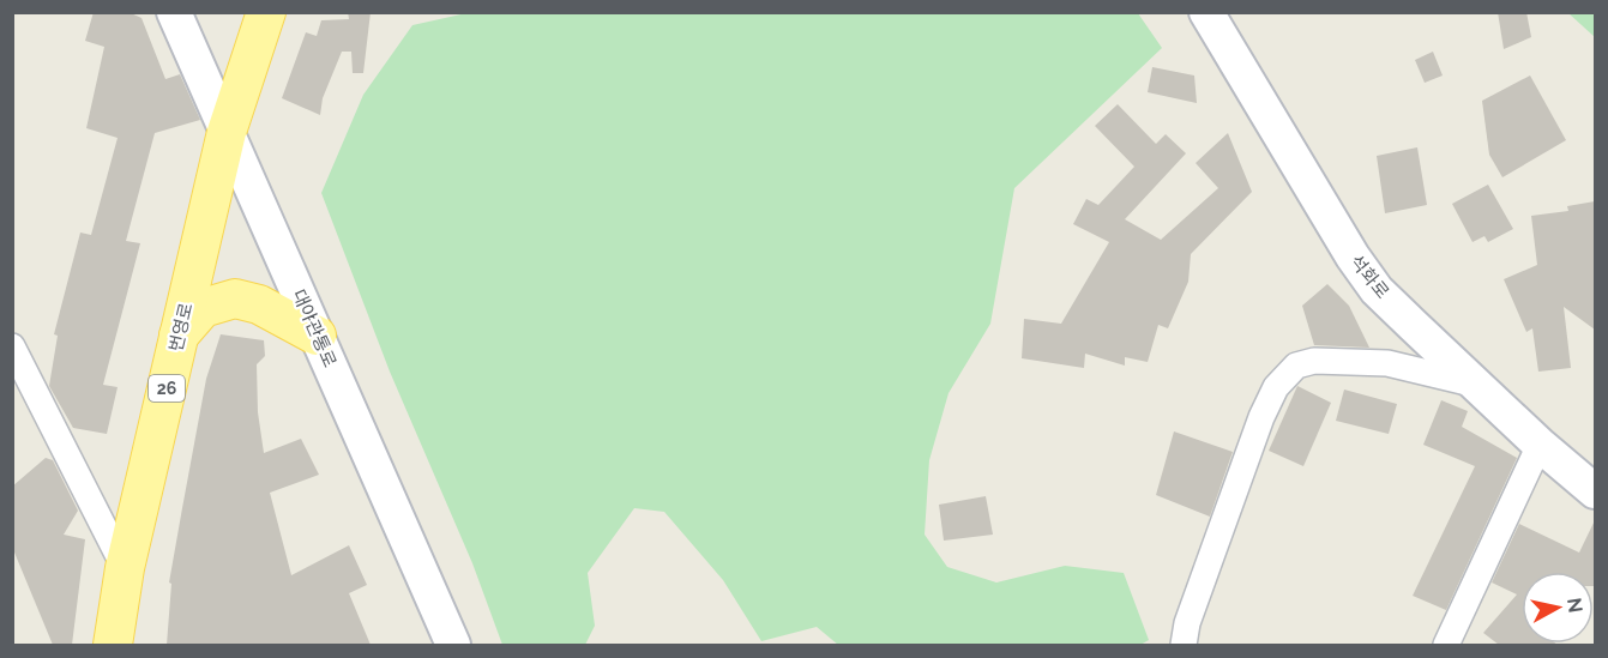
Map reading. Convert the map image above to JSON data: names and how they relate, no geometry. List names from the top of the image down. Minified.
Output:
{"streets":{"main road":["번영로","26"],"street":["석화로","대야관통로"]},"crossings":[["번영로","대야관통로"]],"north":"right"}
